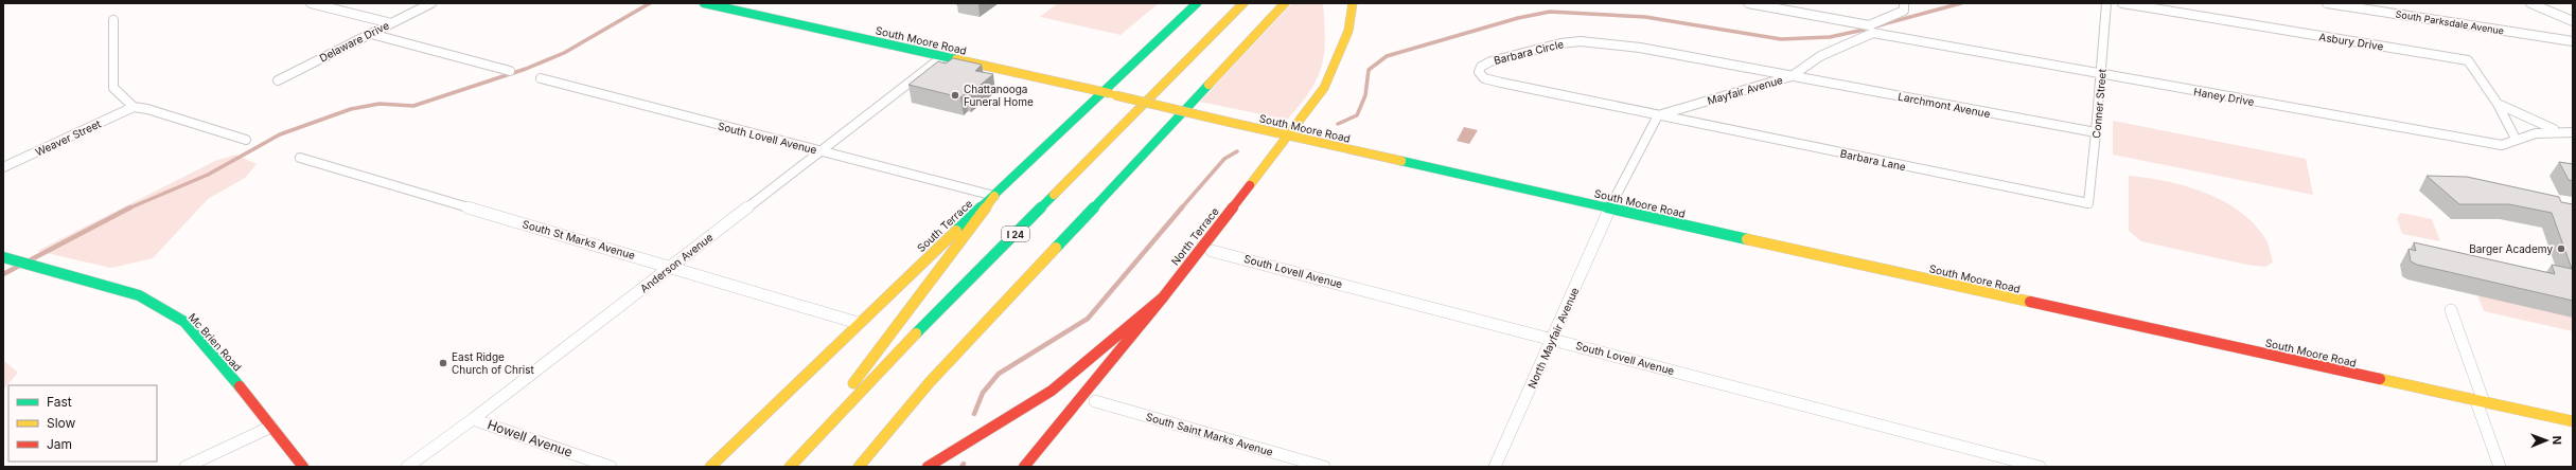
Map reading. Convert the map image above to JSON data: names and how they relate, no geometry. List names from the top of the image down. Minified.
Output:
{"streets":{"main road":["South Moore Road","South Terrace","I 24","North Terrace","Mc Brien Road"],"street":["South Parksdale Avenue","Delaware Drive","Asbury Drive","Barbara Circle","Mayfair Avenue","Haney Drive","Conner Street","Larchmont Avenue","Weaver Street","South Lovell Avenue","Barbara Lane","South St Marks Avenue","Anderson Avenue","North Mayfair Avenue","South Saint Marks Avenue","Howell Avenue"]},"crossings":[["South Moore Road","South Terrace"],["South Moore Road","North Terrace"],["South Moore Road","Anderson Avenue"],["South Moore Road","North Mayfair Avenue"],["Asbury Drive","Haney Drive"],["Barbara Circle","Mayfair Avenue"],["Barbara Circle","Larchmont Avenue"],["Barbara Circle","Barbara Lane"],["Mayfair Avenue","Haney Drive"],["Mayfair Avenue","Larchmont Avenue"],["Mayfair Avenue","Barbara Lane"],["Haney Drive","Conner Street"],["Conner Street","Larchmont Avenue"],["Conner Street","Barbara Lane"],["South Lovell Avenue","South Terrace"],["South Lovell Avenue","Anderson Avenue"],["South Lovell Avenue","North Mayfair Avenue"],["South Terrace","South St Marks Avenue"],["South St Marks Avenue","Anderson Avenue"],["Anderson Avenue","Howell Avenue"]],"places":["Chattanooga Funeral Home","Barger Academy","East Ridge Church of Christ"],"legend":["Fast","Slow","Jam"],"north":"right"}
